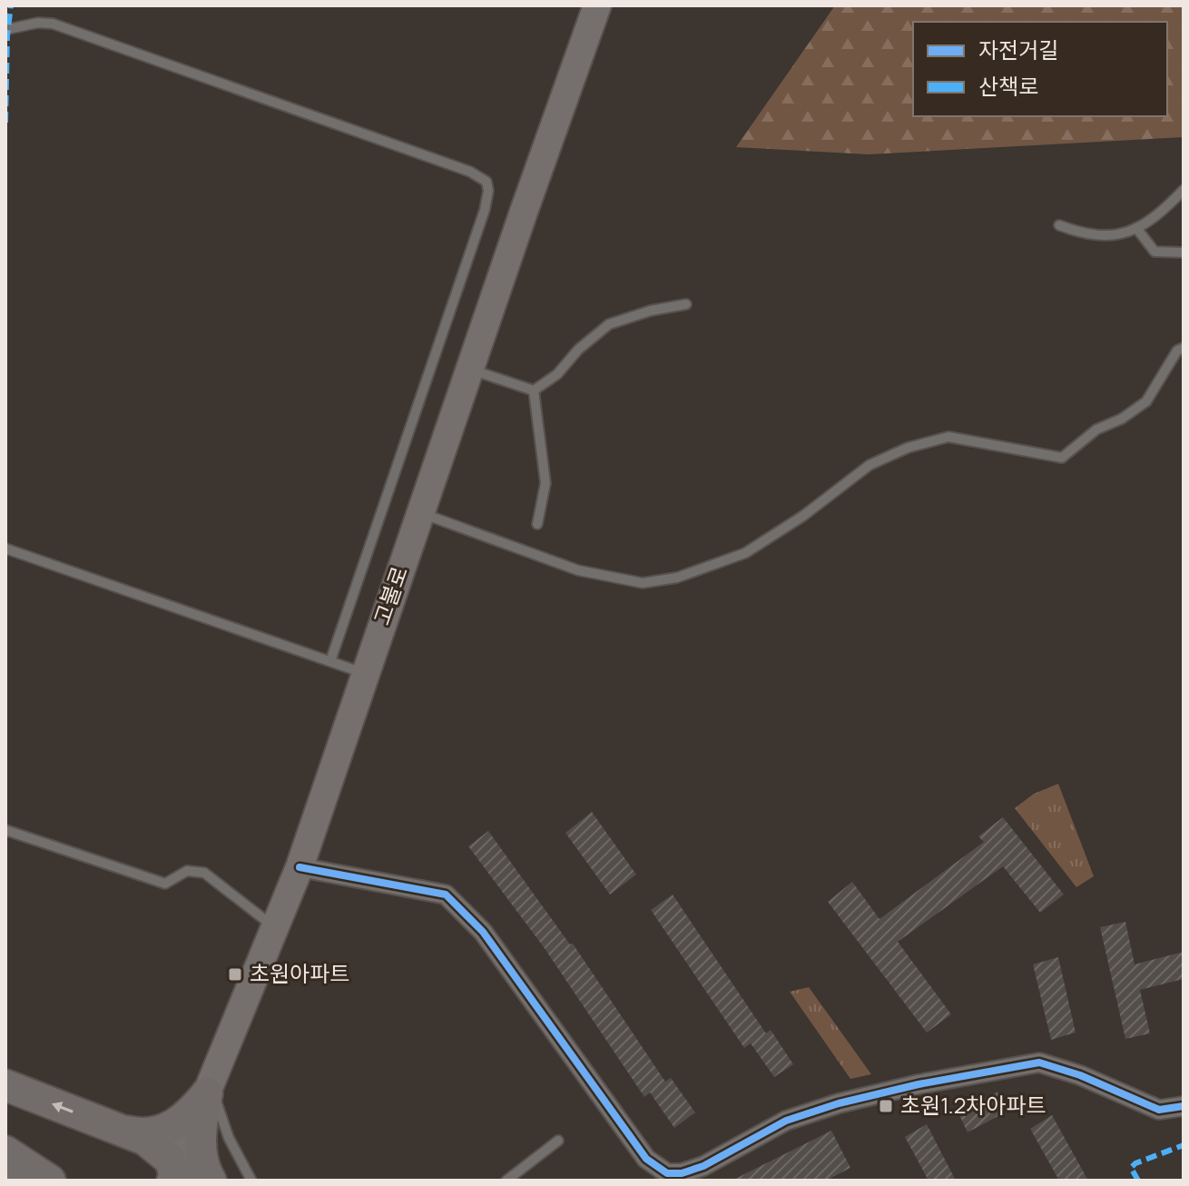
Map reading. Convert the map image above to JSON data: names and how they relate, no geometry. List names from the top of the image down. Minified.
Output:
{"streets":{"main road":["고불로"]},"places":{"transit":["초원아파트","초원1.2차아파트"]},"legend":["자전거길","산책로"]}
